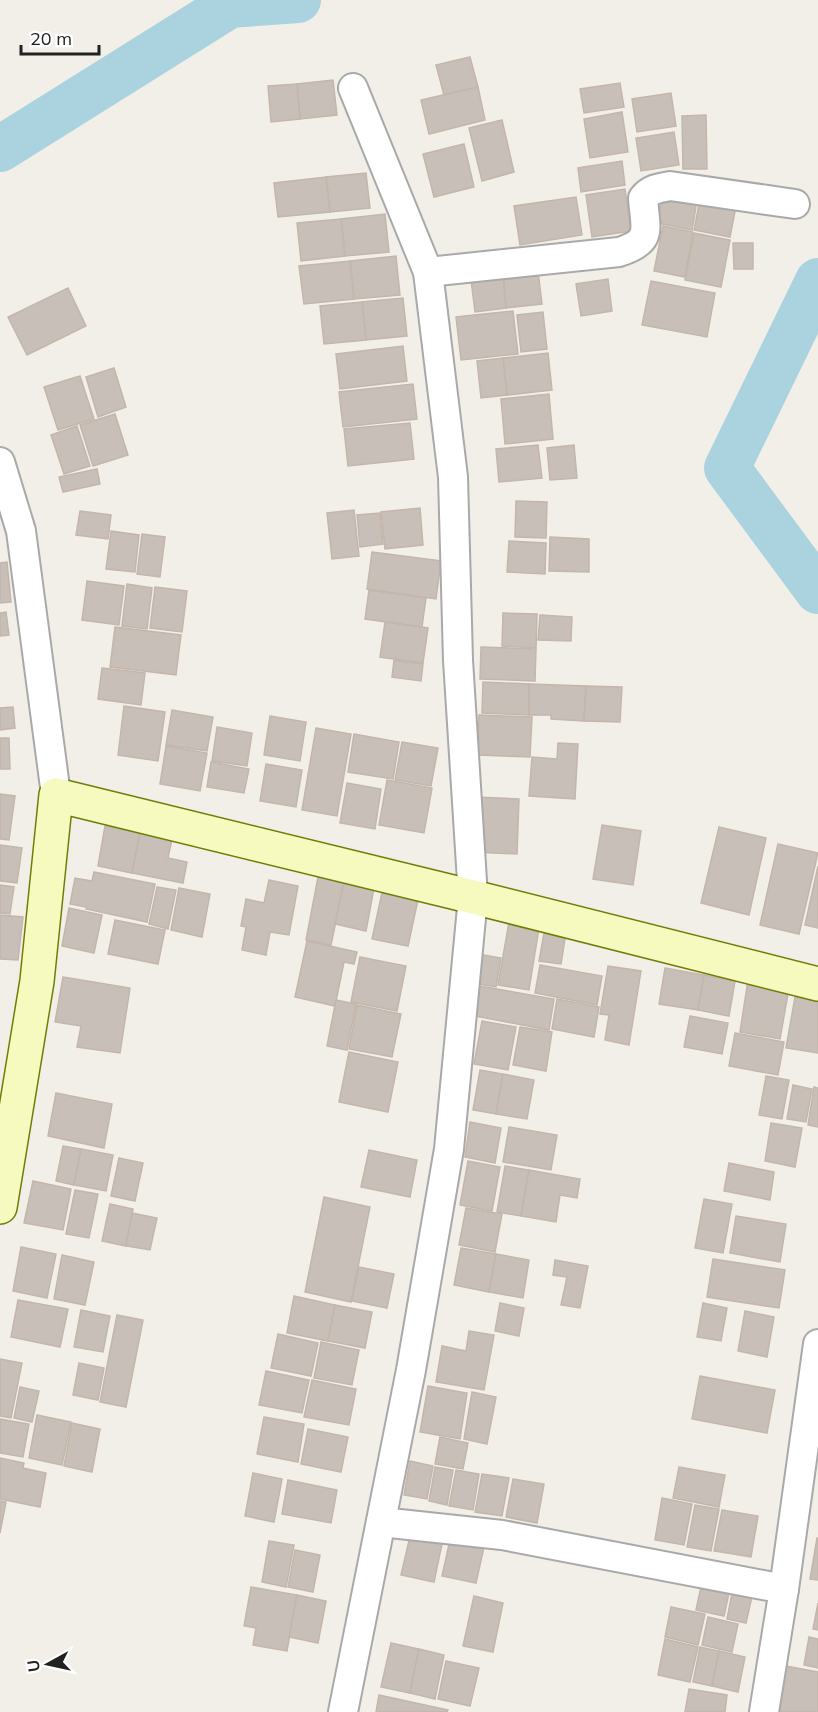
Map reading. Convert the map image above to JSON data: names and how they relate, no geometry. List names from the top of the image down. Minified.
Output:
{"scale_bar":"20 m","north":"left"}
